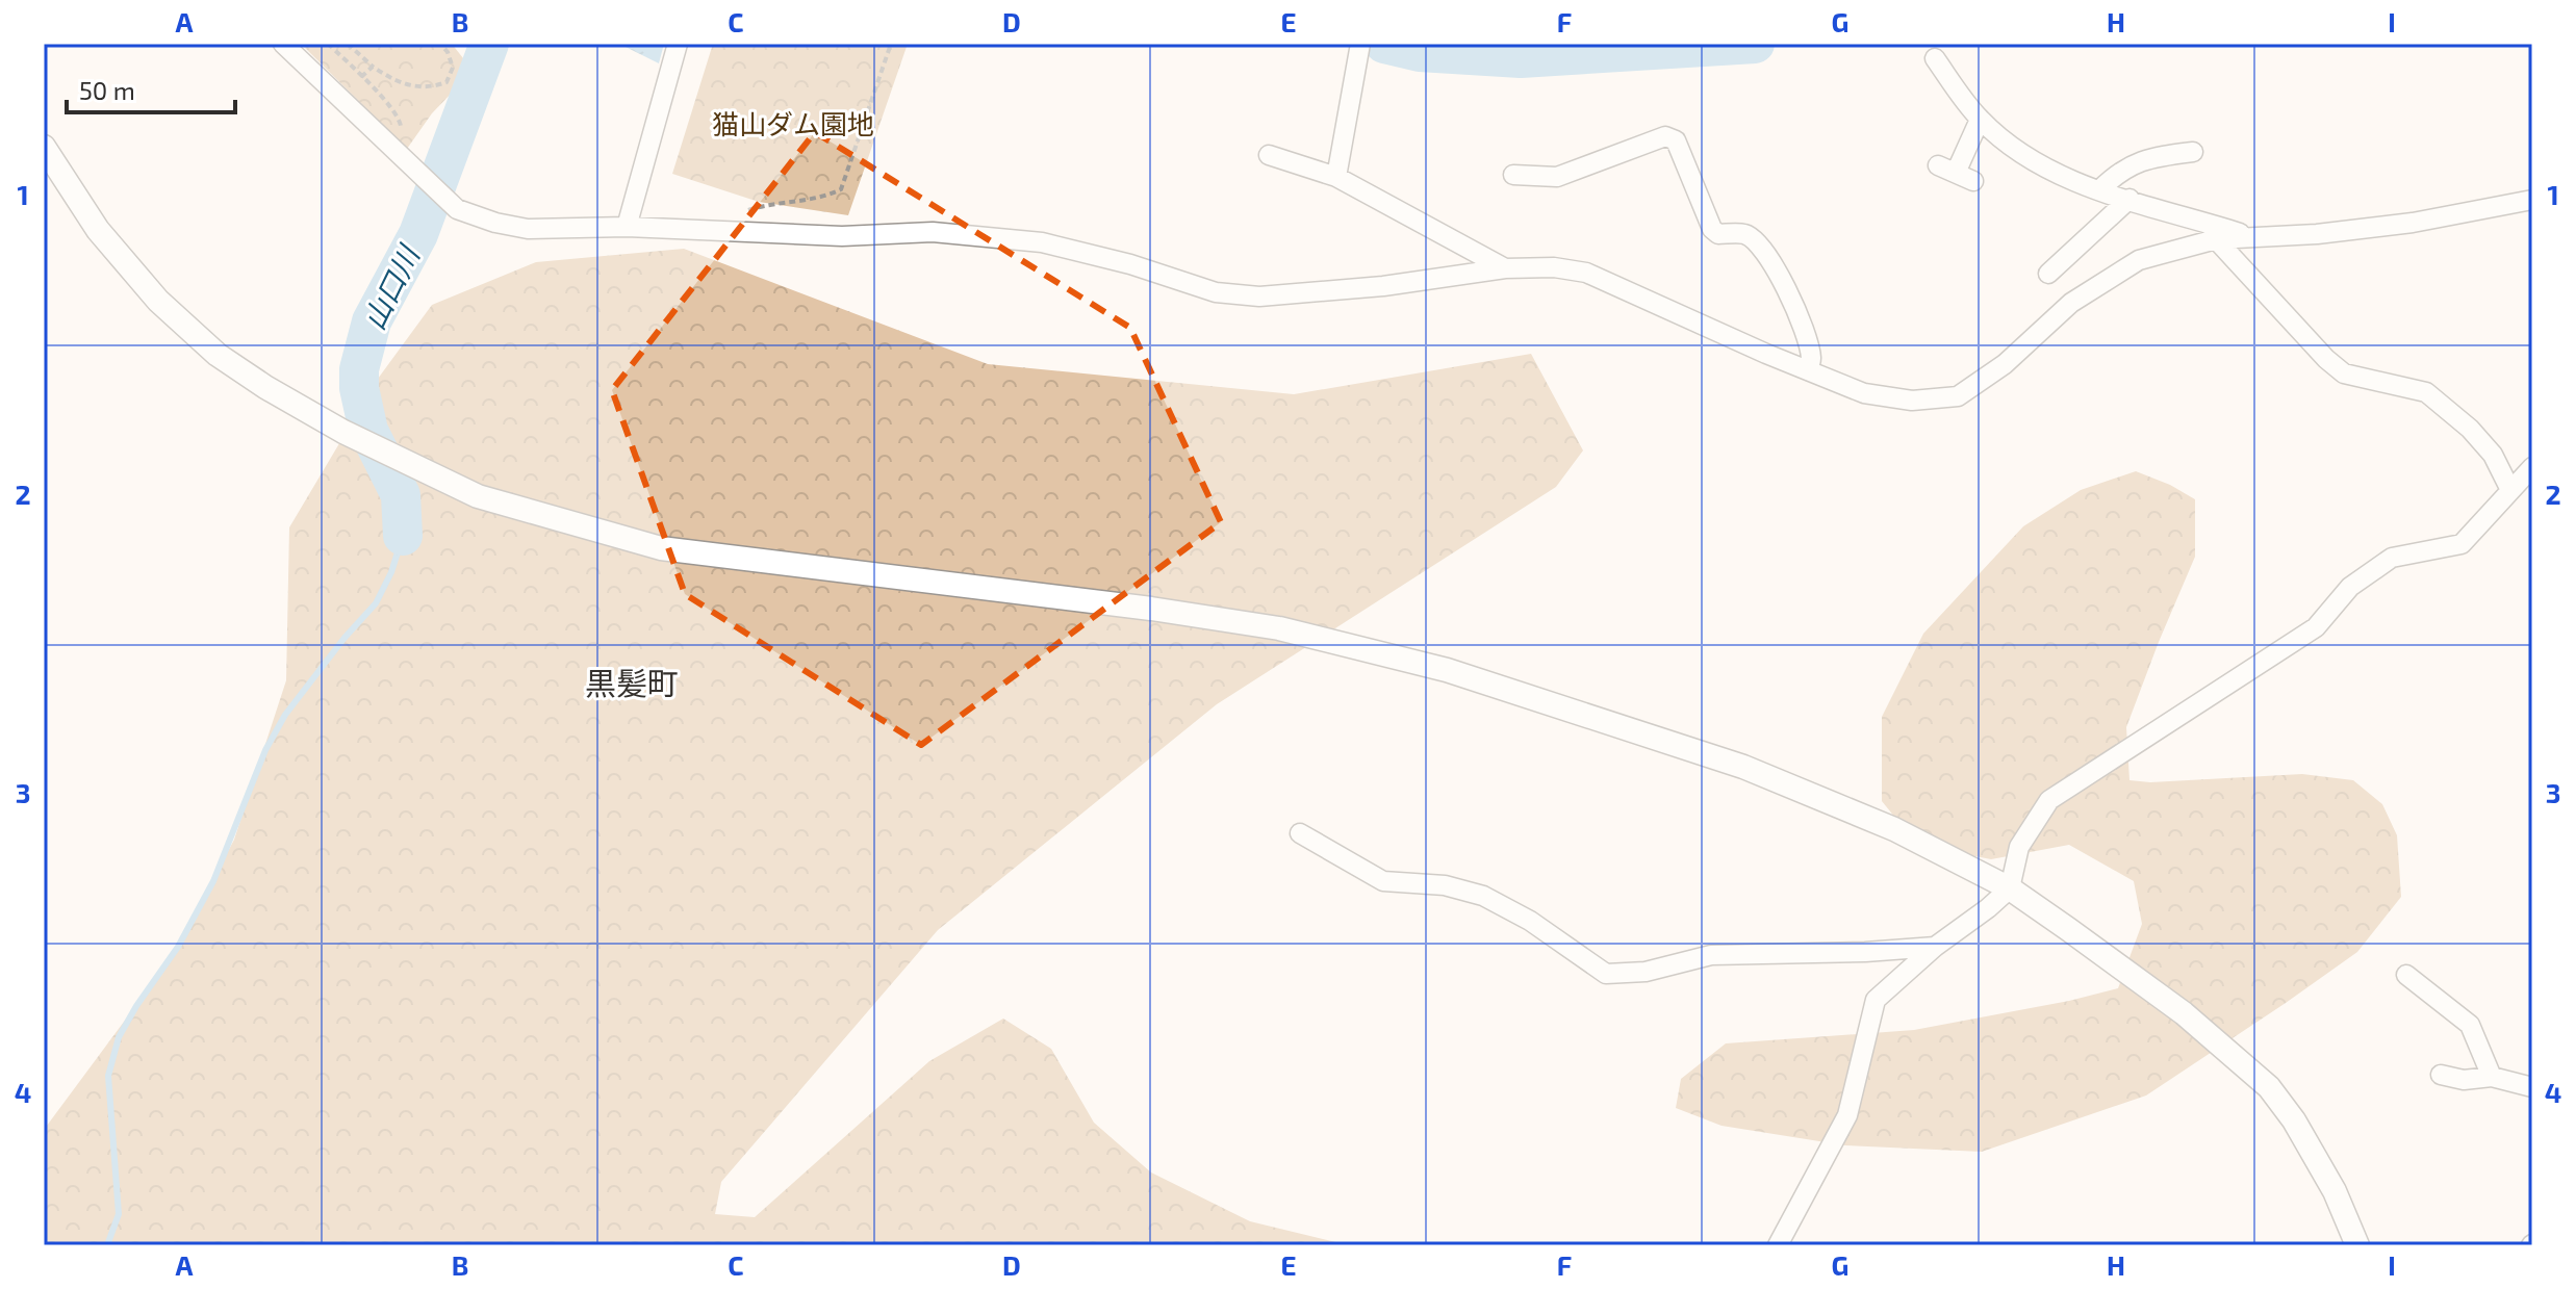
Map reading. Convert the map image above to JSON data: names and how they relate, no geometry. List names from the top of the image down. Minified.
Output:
{"districts":["黒髪町"],"water":["山口川"],"parks":["猫山ダム園地"],"scale_bar":"50 m","grid":{"columns":["A","B","C","D","E","F","G","H","I"],"rows":["1","2","3","4"]}}
